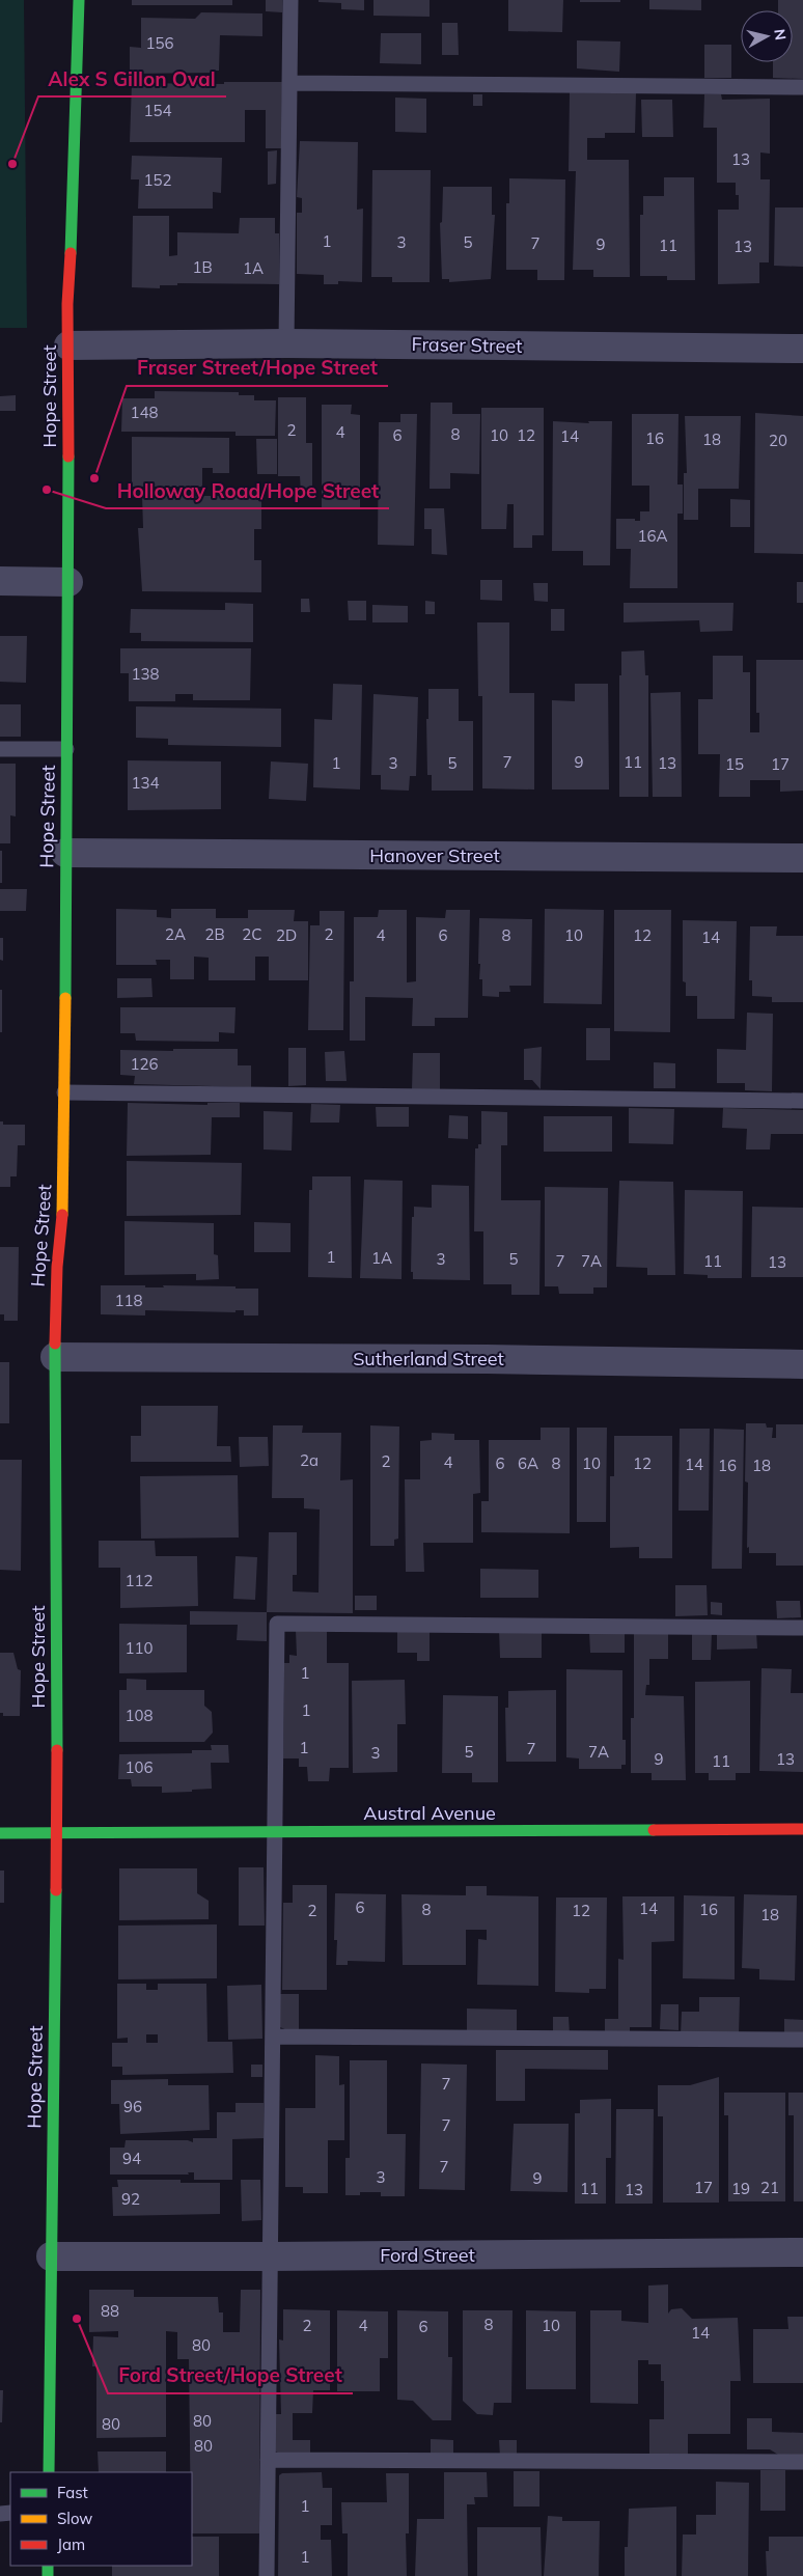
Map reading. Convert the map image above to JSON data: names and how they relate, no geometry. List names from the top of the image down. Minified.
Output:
{"streets":{"street":["Fraser Street","Hope Street","Hanover Street","Sutherland Street","Austral Avenue","Ford Street"]},"crossings":[["Fraser Street","Hope Street"],["Hope Street","Hanover Street"],["Hope Street","Sutherland Street"],["Hope Street","Austral Avenue"],["Hope Street","Ford Street"]],"places":["Alex S Gillon Oval","Fraser Street/Hope Street","Holloway Road/Hope Street","Ford Street/Hope Street"],"house_numbers":["156","154","13","152","1","3","5","7","9","11","13","1B","1A","148","2","4","8","6","10","12","14","16","18","20","16A","138","7","9","11","1","3","5","13","15","17","134","2A","2B","2C","2","2D","4","6","8","10","12","14","126","1","1A","3","5","7","7A","11","13","118","2a","2","4","6","6A","8","10","12","14","16","18","112","110","1","1","108","1","7","5","7A","3","9","13","11","106","6","14","8","16","2","12","18","7","96","7","94","7","3","9","17","21","11","19","13","92","88","8","2","4","10","6","14","80","80","80","80","1","1"],"legend":["Fast","Slow","Jam"],"north":"right"}
